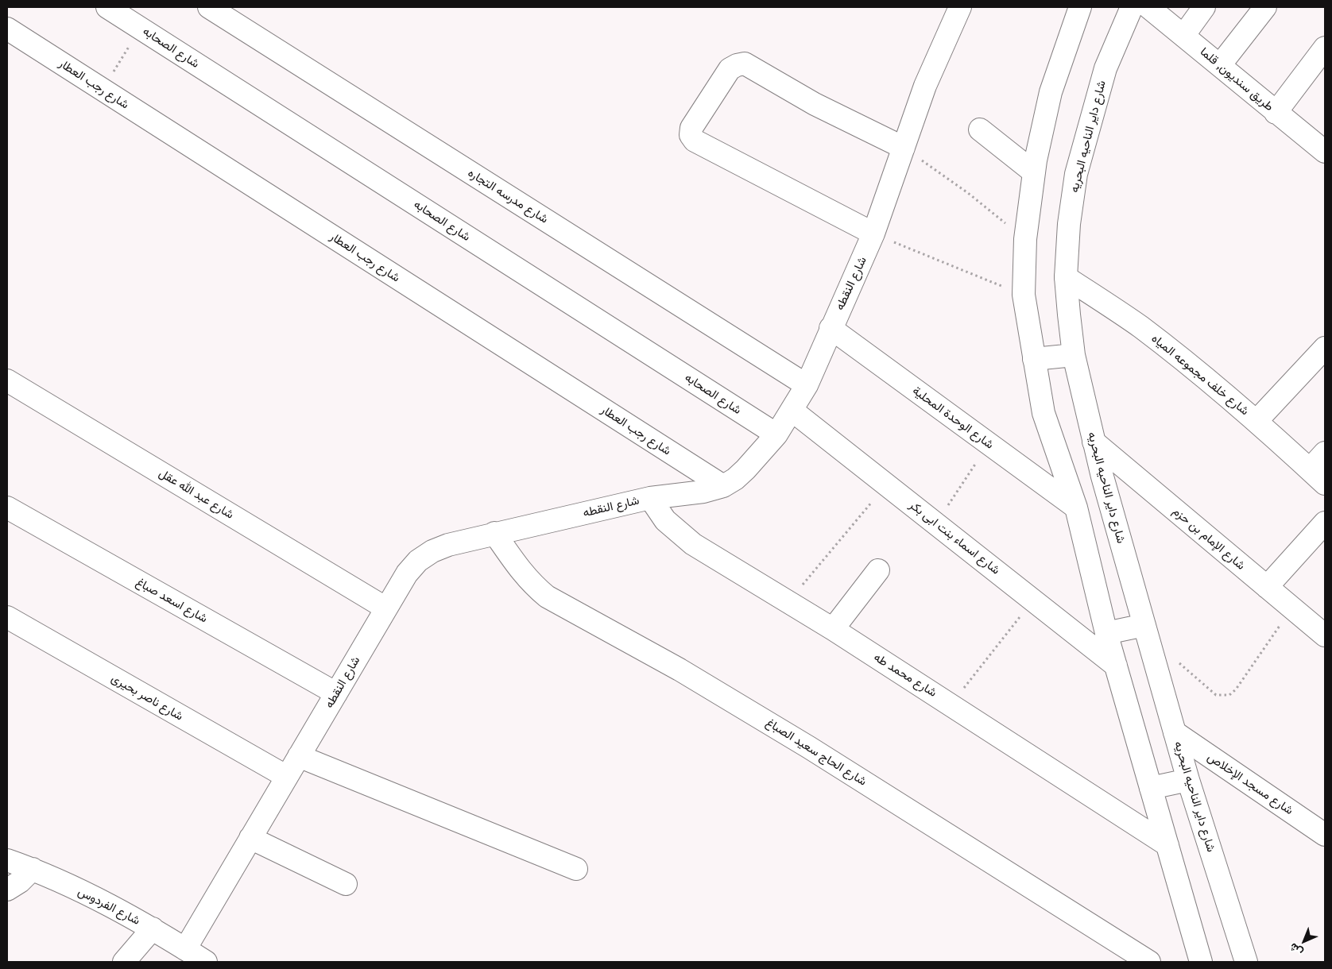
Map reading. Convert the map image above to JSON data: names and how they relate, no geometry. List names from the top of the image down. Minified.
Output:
{"streets":{"street":["شارع الصحابه","طريق سنديون, قلما","شارع رجب العطار","شارع داير الناحيه البحريه","شارع مدرسه التجاره","شارع النقطه","شارع خلف مجموعه المياه","شارع الوحدة المحلية","شارع عبد الله عقل","شارع اسماء بنت ابى بكر","شارع الإمام بن حزم","شارع اسعد صباغ","شارع محمد طه","شارع ناصر بحيرى","شارع الحاج سعيد الصباغ","شارع مسجد الإخلاص","شارع الفردوس"]},"crossings":[["شارع الصحابه","شارع النقطه"],["شارع رجب العطار","شارع النقطه"],["شارع داير الناحيه البحريه","شارع خلف مجموعه المياه"],["شارع داير الناحيه البحريه","شارع الإمام بن حزم"],["شارع داير الناحيه البحريه","شارع مسجد الإخلاص"],["شارع مدرسه التجاره","شارع النقطه"],["شارع النقطه","شارع الوحدة المحلية"],["شارع النقطه","شارع عبد الله عقل"],["شارع النقطه","شارع اسماء بنت ابى بكر"],["شارع النقطه","شارع اسعد صباغ"],["شارع النقطه","شارع محمد طه"],["شارع النقطه","شارع ناصر بحيرى"],["شارع النقطه","شارع الحاج سعيد الصباغ"],["شارع النقطه","شارع الفردوس"]],"north":"bottom left"}
